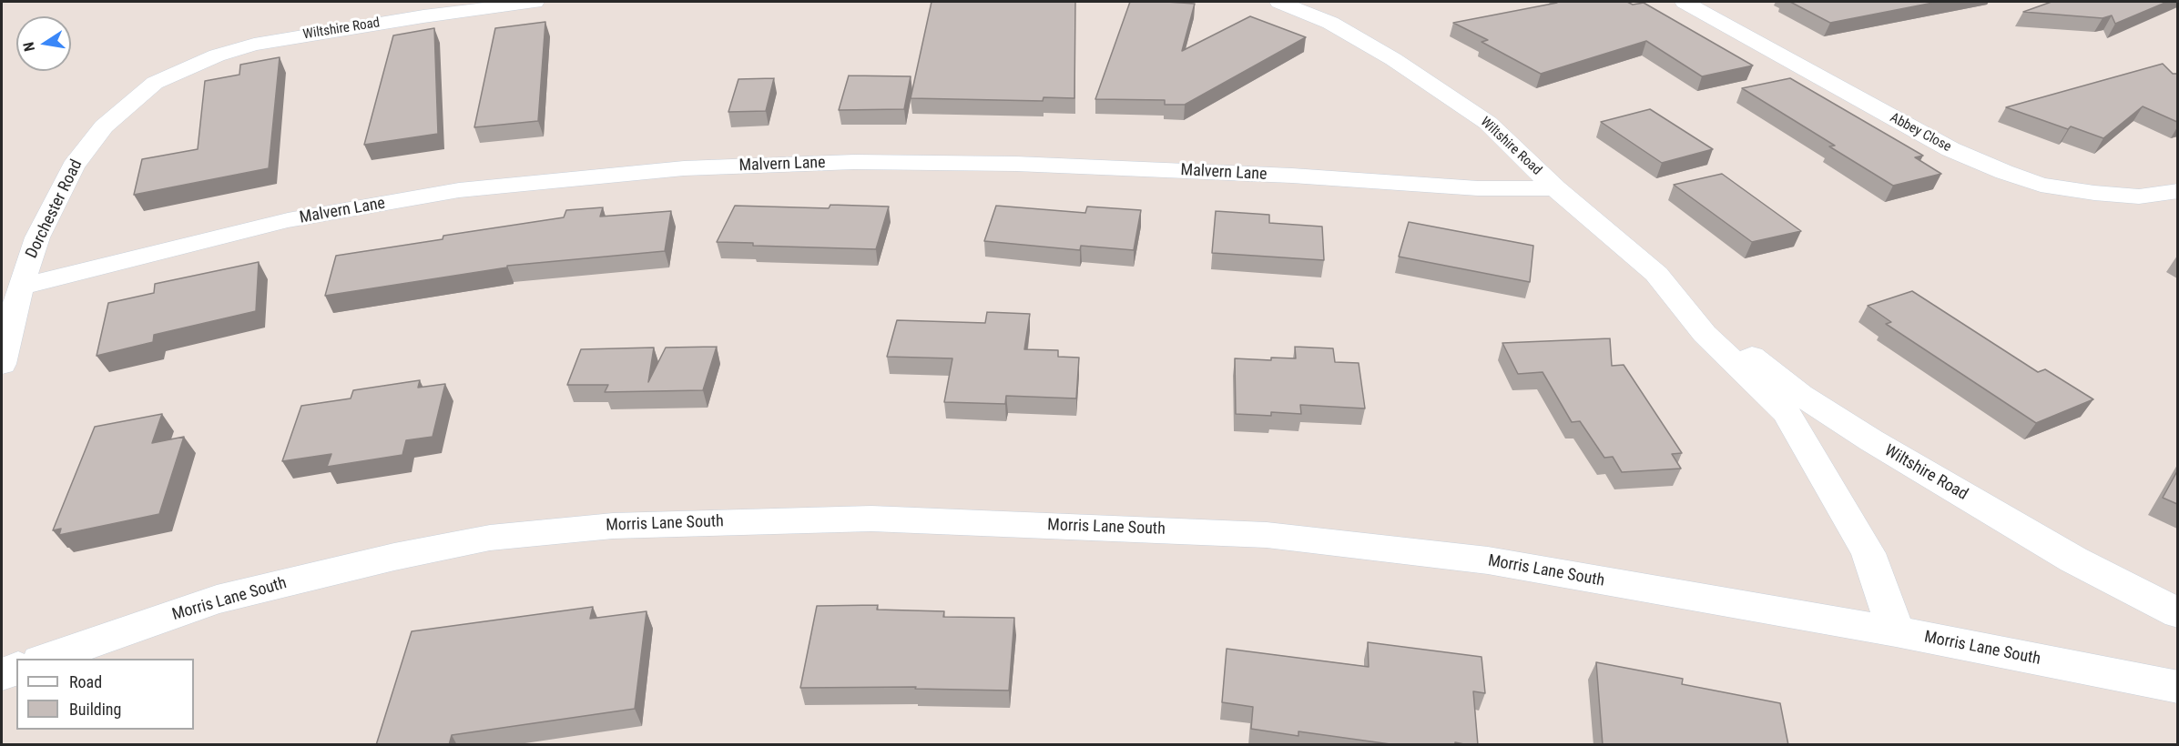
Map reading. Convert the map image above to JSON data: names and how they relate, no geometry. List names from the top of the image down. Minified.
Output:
{"streets":{"street":["Wiltshire Road","Abbey Close","Malvern Lane","Dorchester Road","Morris Lane South"]},"crossings":[["Wiltshire Road","Malvern Lane"],["Wiltshire Road","Dorchester Road"],["Wiltshire Road","Morris Lane South"],["Malvern Lane","Dorchester Road"]],"legend":["Road","Building"],"north":"left"}
